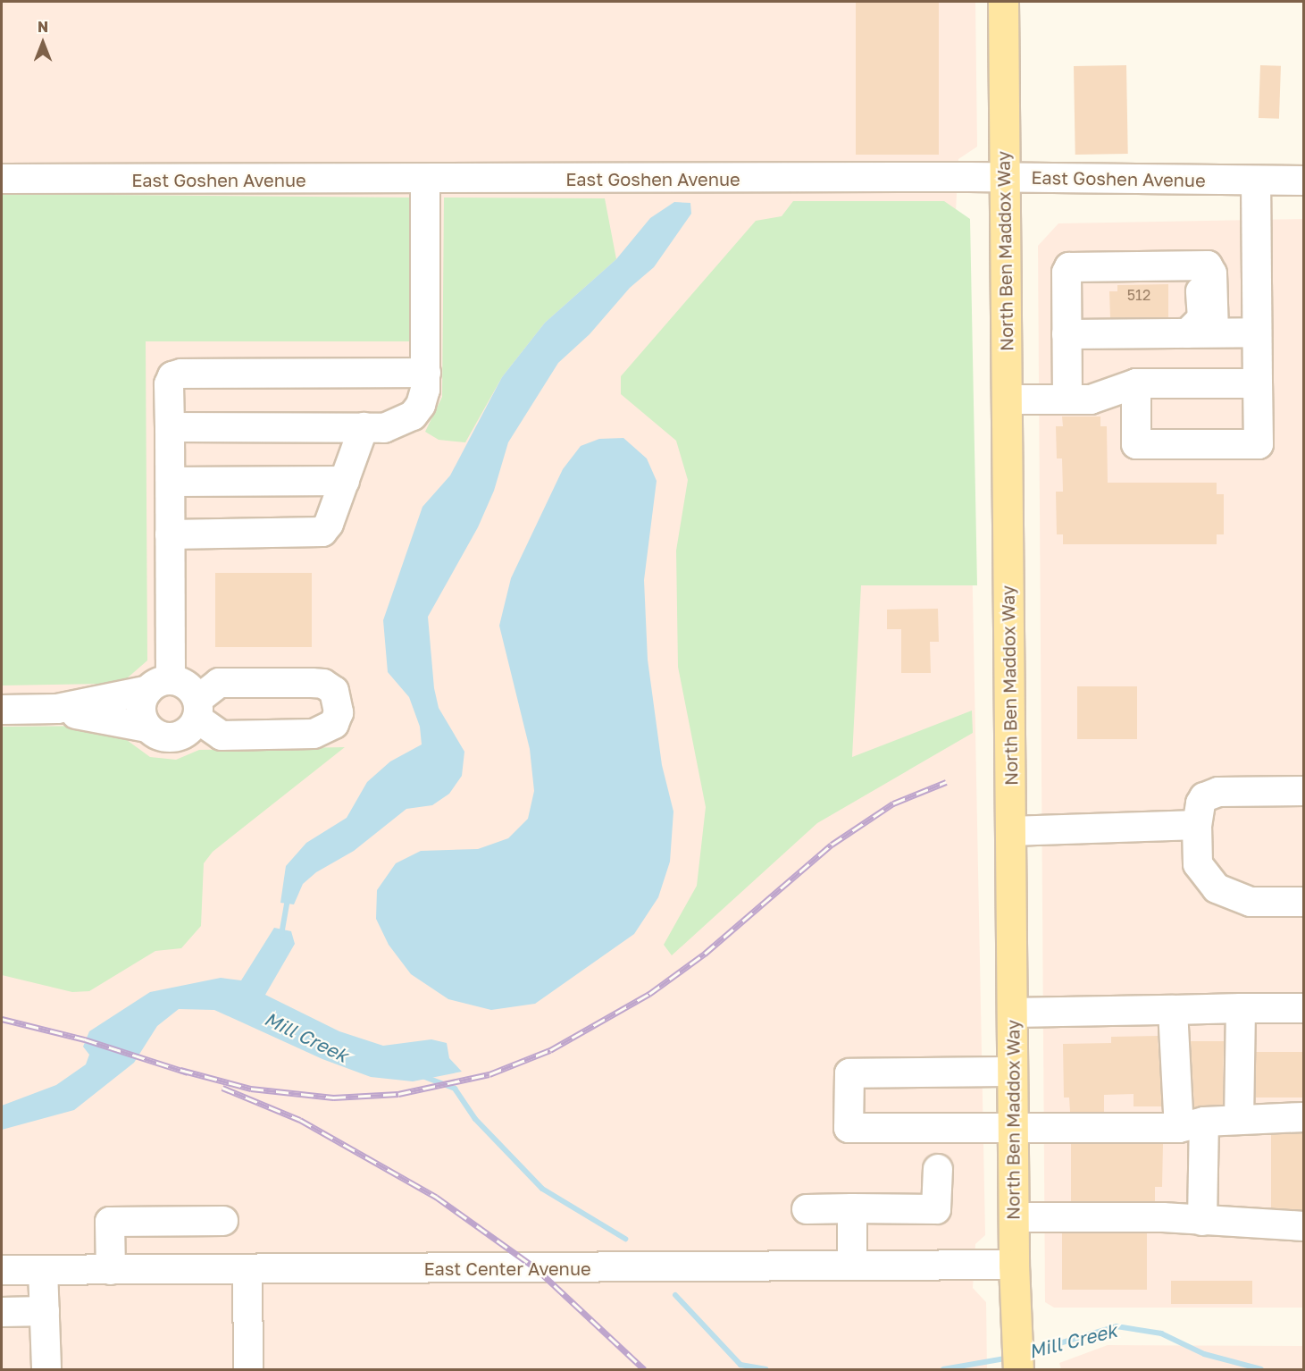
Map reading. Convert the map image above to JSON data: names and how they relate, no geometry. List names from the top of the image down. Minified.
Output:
{"streets":{"main road":["North Ben Maddox Way"],"street":["East Goshen Avenue","East Center Avenue"]},"crossings":[["East Goshen Avenue","North Ben Maddox Way"],["North Ben Maddox Way","East Center Avenue"]],"water":["Mill Creek"],"house_numbers":["512"],"north":"top"}
